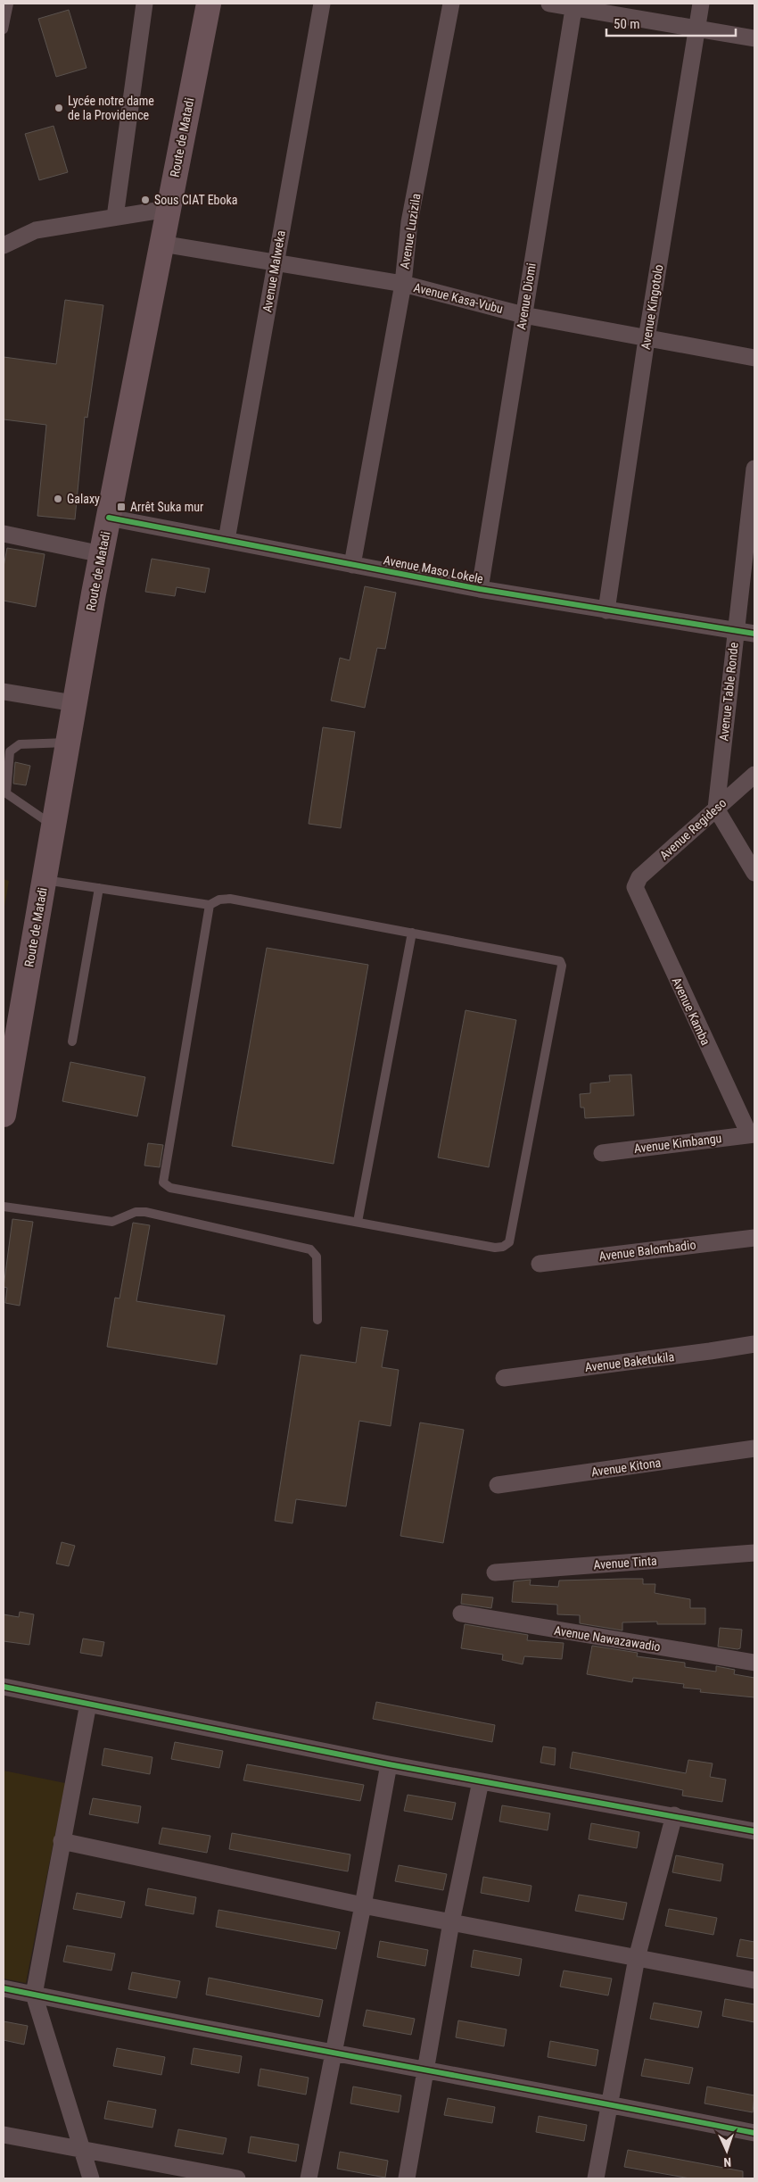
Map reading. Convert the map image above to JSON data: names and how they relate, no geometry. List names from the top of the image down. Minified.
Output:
{"streets":{"main road":["Route de Matadi"],"street":["Avenue Luzizila","Avenue Malweka","Avenue Diomi","Avenue Kasa-Vubu","Avenue Kingotolo","Avenue Maso Lokele","Avenue Table Ronde","Avenue Regideso","Avenue Kamba","Avenue Kimbangu","Avenue Balombadio","Avenue Baketukila","Avenue Kitona","Avenue Tinta","Avenue Nawazawadio"]},"crossings":[["Route de Matadi","Avenue Kasa-Vubu"],["Route de Matadi","Avenue Maso Lokele"],["Avenue Luzizila","Avenue Kasa-Vubu"],["Avenue Luzizila","Avenue Maso Lokele"],["Avenue Malweka","Avenue Kasa-Vubu"],["Avenue Malweka","Avenue Maso Lokele"],["Avenue Diomi","Avenue Kasa-Vubu"],["Avenue Diomi","Avenue Maso Lokele"],["Avenue Kasa-Vubu","Avenue Kingotolo"],["Avenue Kingotolo","Avenue Maso Lokele"],["Avenue Maso Lokele","Avenue Table Ronde"],["Avenue Table Ronde","Avenue Regideso"],["Avenue Regideso","Avenue Kamba"],["Avenue Kamba","Avenue Kimbangu"]],"places":{"other":["Lycée notre dame de la Providence","Sous CIAT Eboka","Galaxy"],"transit":["Arrêt Suka mur"]},"scale_bar":"50 m","north":"bottom"}
